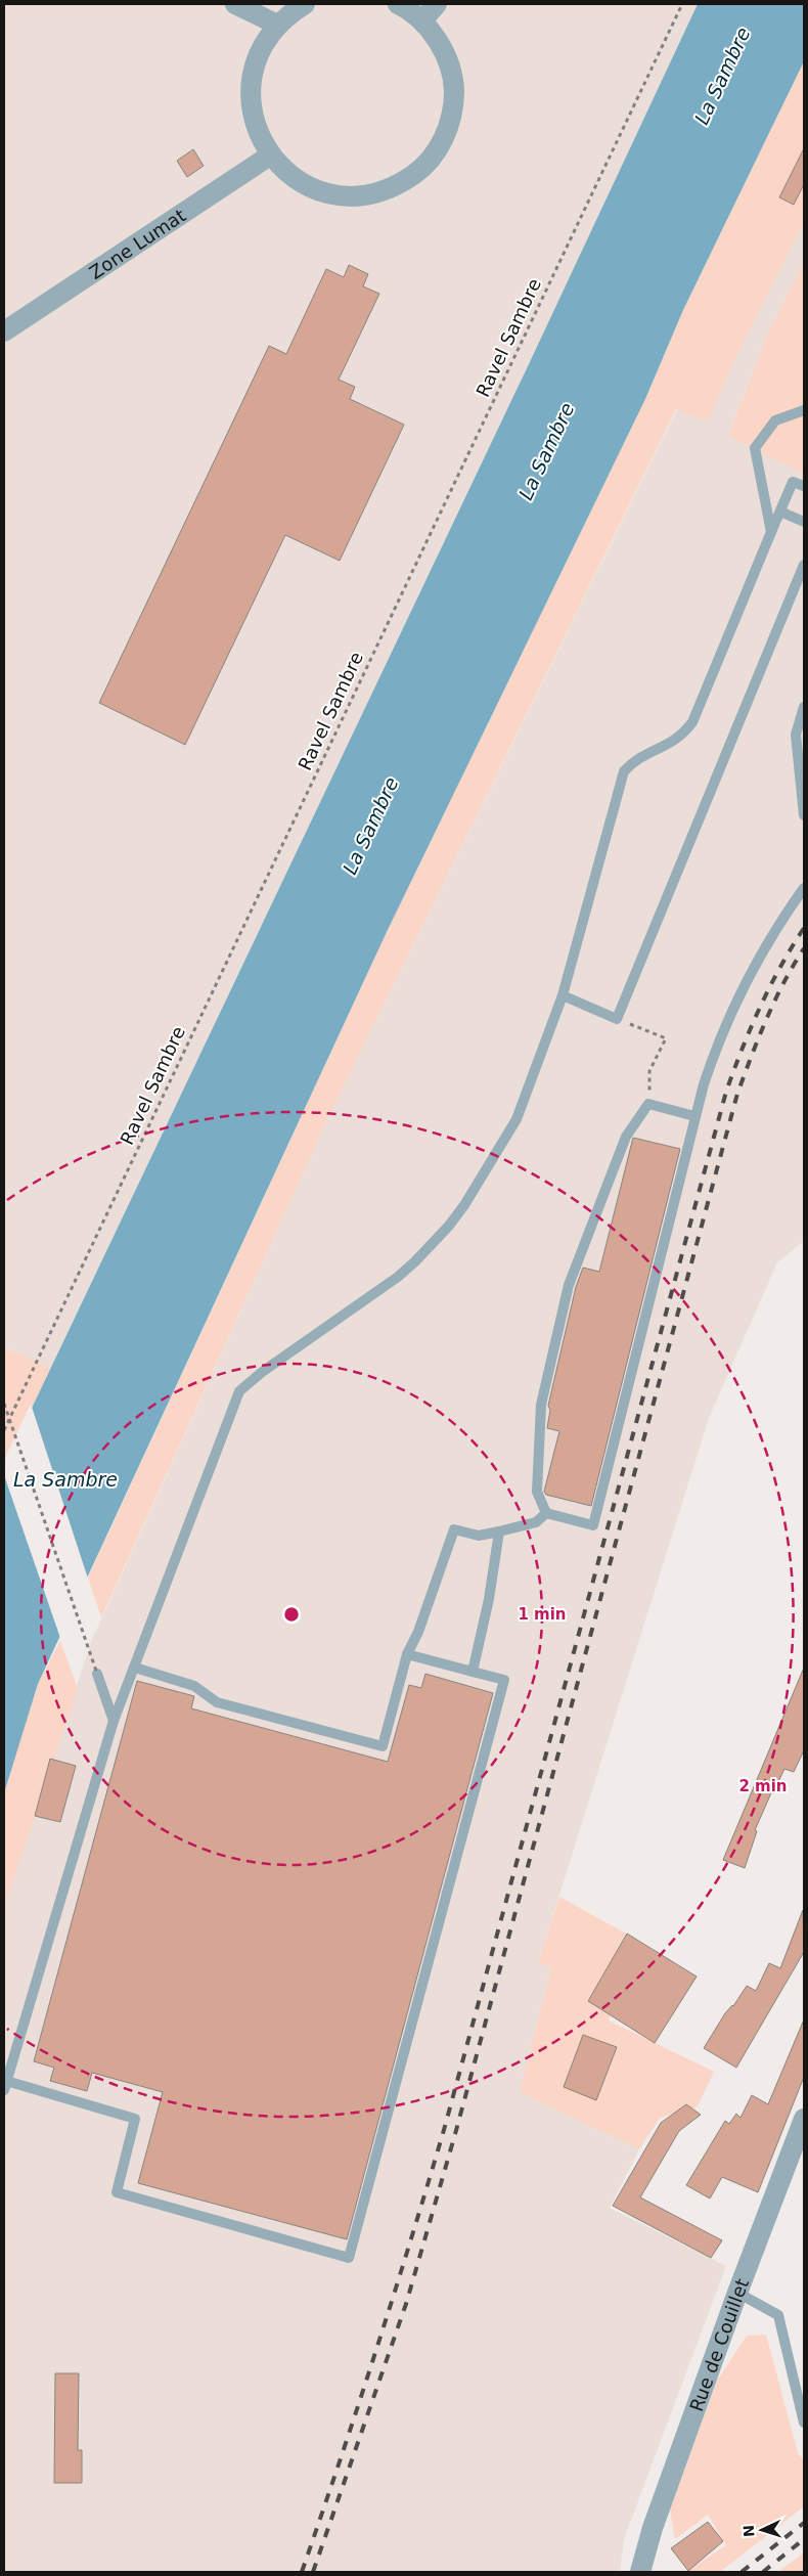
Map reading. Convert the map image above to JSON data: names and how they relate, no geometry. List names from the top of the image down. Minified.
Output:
{"streets":{"street":["Zone Lumat","Rue de Couillet"],"path":["Ravel Sambre"]},"water":["La Sambre"],"north":"left","rings":["1 min","2 min"]}
